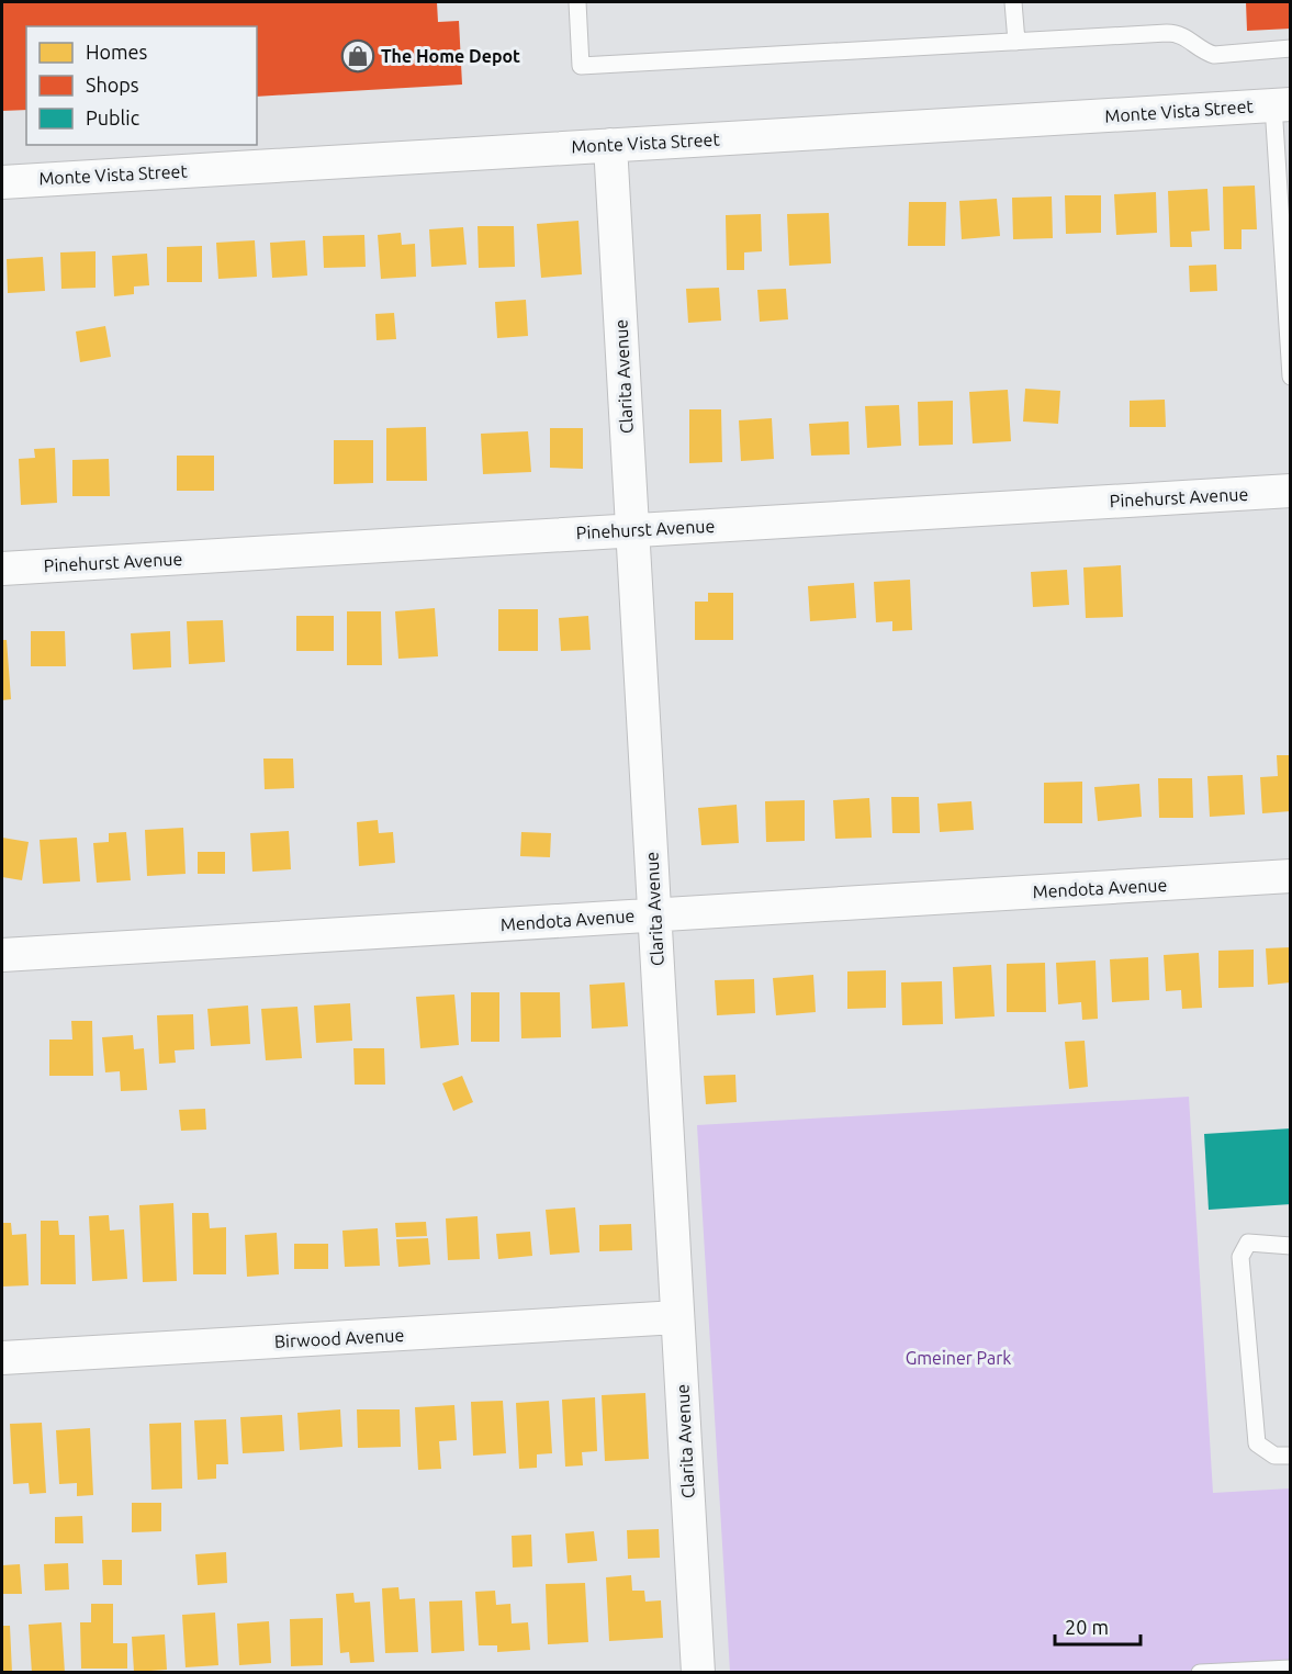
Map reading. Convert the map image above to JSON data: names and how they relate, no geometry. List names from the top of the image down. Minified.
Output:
{"streets":{"street":["Monte Vista Street","Clarita Avenue","Pinehurst Avenue","Mendota Avenue","Birwood Avenue"]},"crossings":[["Monte Vista Street","Clarita Avenue"],["Clarita Avenue","Pinehurst Avenue"],["Clarita Avenue","Mendota Avenue"],["Clarita Avenue","Birwood Avenue"]],"parks":["Gmeiner Park"],"places":{"shop":["The Home Depot"]},"legend":["Homes","Shops","Public"],"scale_bar":"20 m"}
